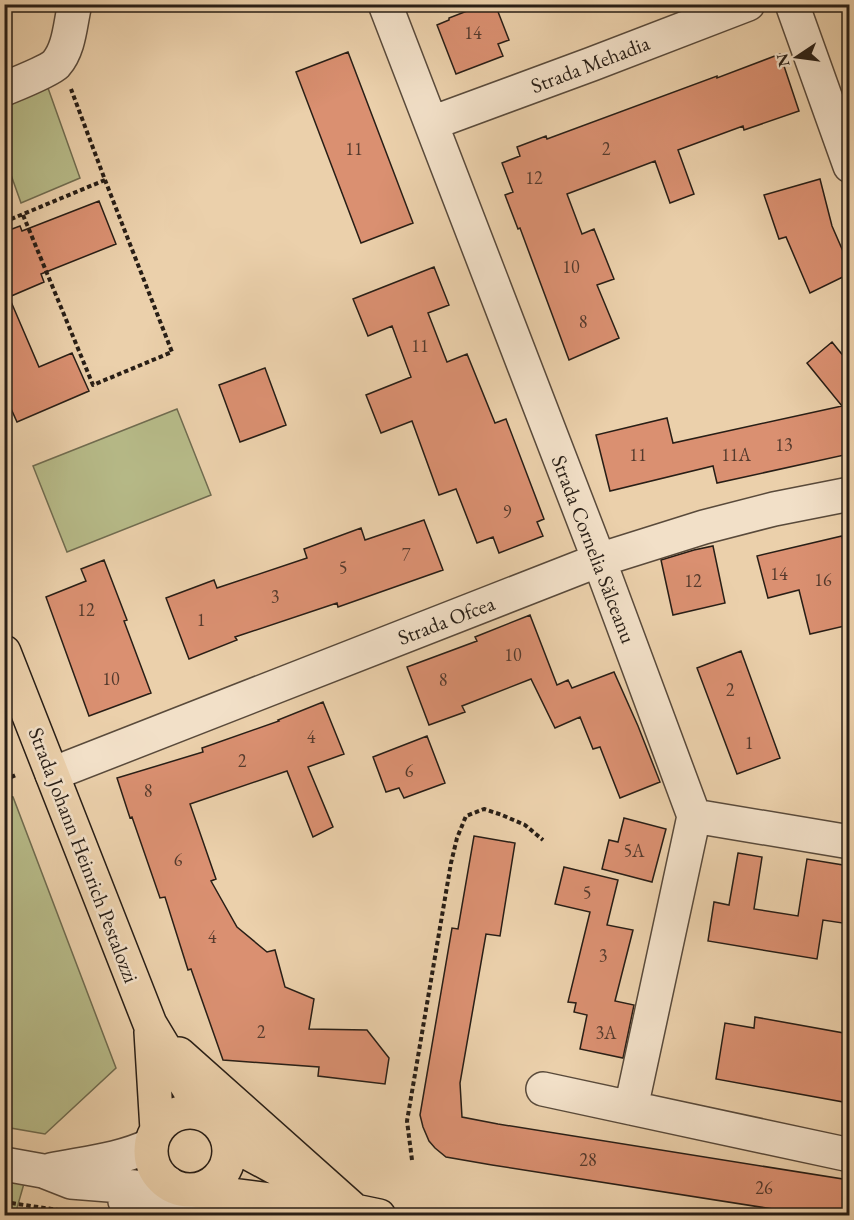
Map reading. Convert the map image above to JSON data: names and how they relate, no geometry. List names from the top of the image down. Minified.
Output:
{"streets":{"main road":["Strada Johann Heinrich Pestalozzi"],"street":["Strada Mehadia","Strada Cornelia Sălceanu","Strada Ofcea"]},"crossings":[["Strada Mehadia","Strada Cornelia Sălceanu"],["Strada Cornelia Sălceanu","Strada Ofcea"],["Strada Ofcea","Strada Johann Heinrich Pestalozzi"]],"house_numbers":["14","11","2","12","10","8","11","13","11","11A","9","7","5","14","16","12","3","12","1","10","10","8","2","4","1","2","6","8","5A","6","5","4","3","2","3A","28","26"],"north":"left"}
